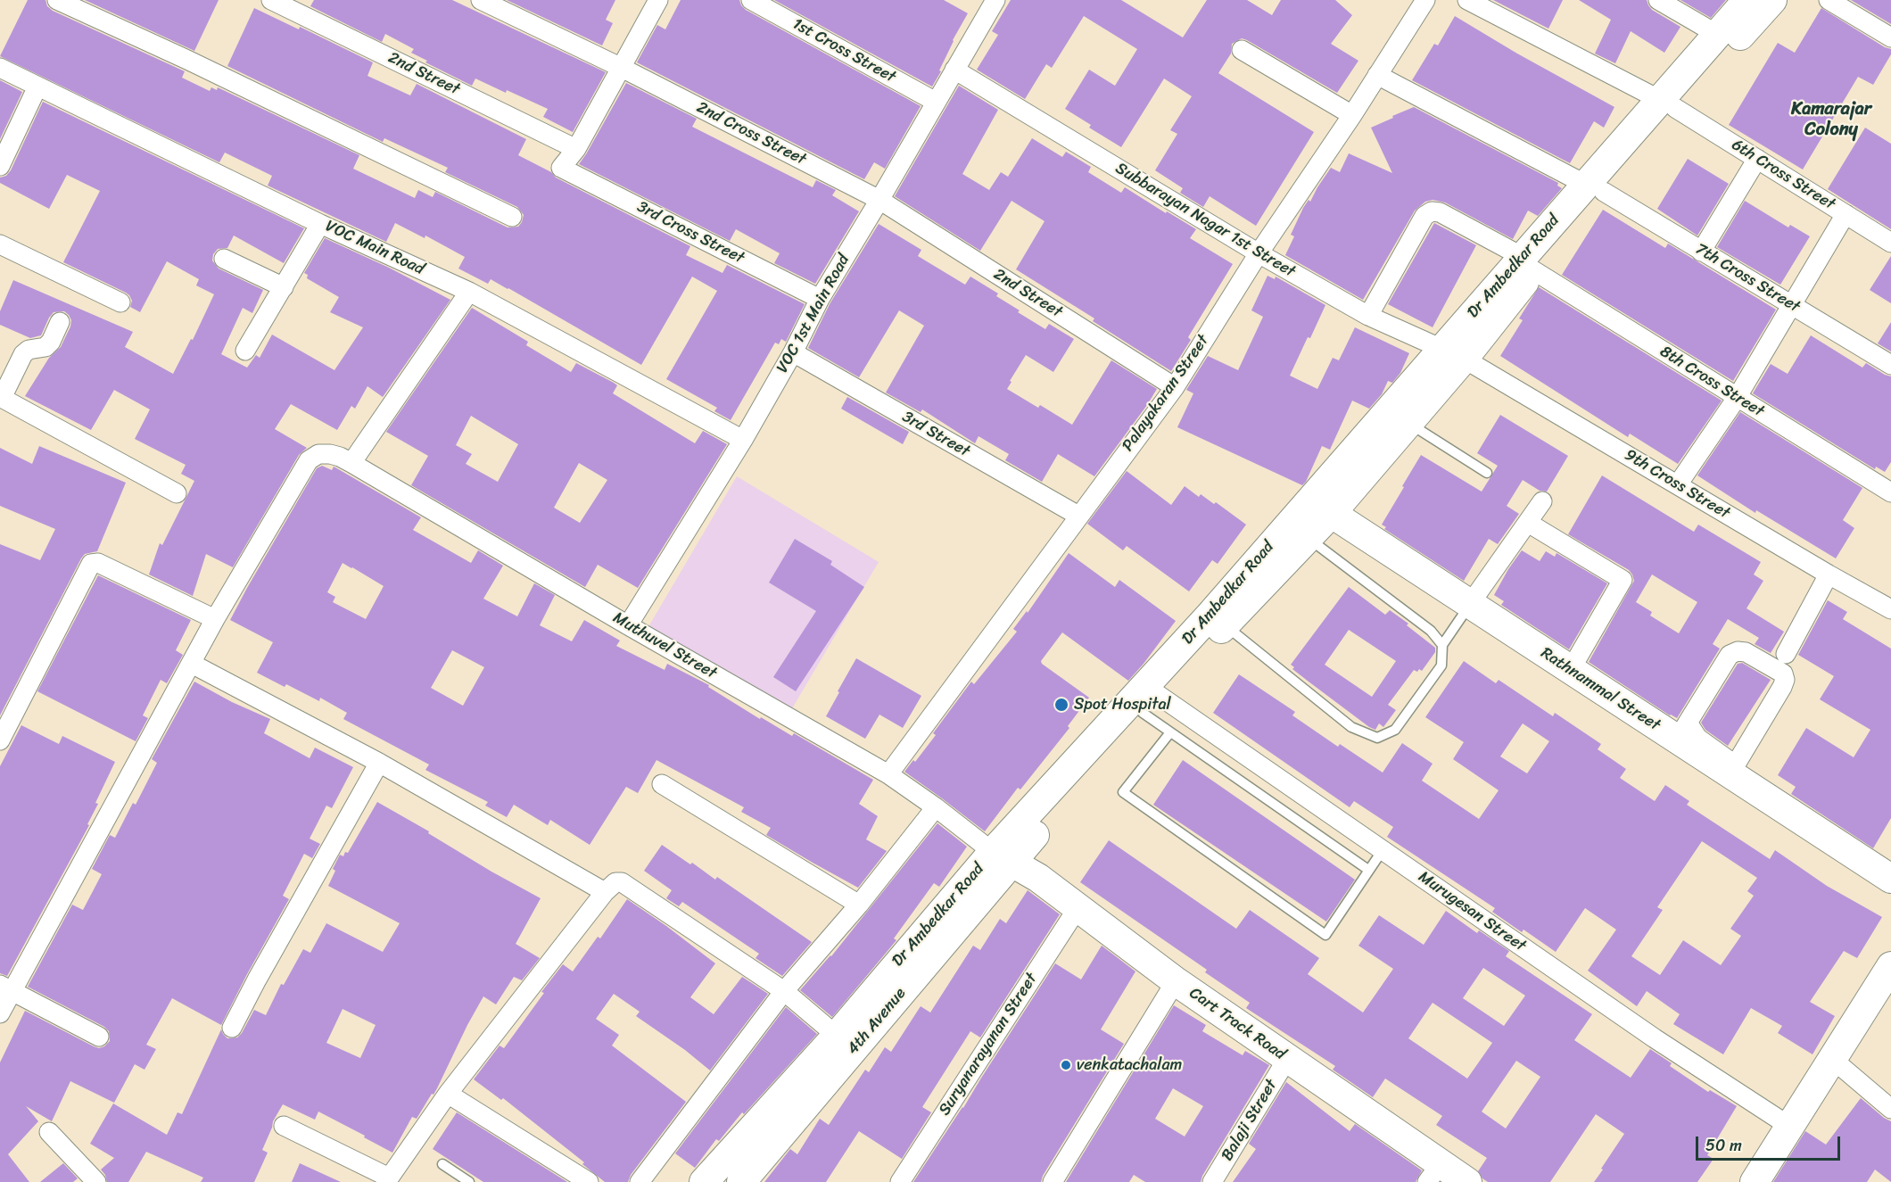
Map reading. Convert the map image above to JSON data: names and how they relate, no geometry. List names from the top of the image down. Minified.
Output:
{"streets":{"main road":["Dr Ambedkar Road","Rathnammal Street","4th Avenue","Cart Track Road"],"street":["1st Cross Street","2nd Street","2nd Cross Street","6th Cross Street","Subbarayan Nagar 1st Street","3rd Cross Street","VOC Main Road","7th Cross Street","VOC 1st Main Road","8th Cross Street","Palayakaran Street","3rd Street","9th Cross Street","Muthuvel Street","Murugesan Street","Suryanarayanan Street","Balaji Street"]},"crossings":[["1st Cross Street","VOC 1st Main Road"],["2nd Street","2nd Cross Street"],["2nd Street","3rd Cross Street"],["2nd Street","VOC 1st Main Road"],["2nd Street","Palayakaran Street"],["2nd Cross Street","VOC 1st Main Road"],["6th Cross Street","Dr Ambedkar Road"],["Subbarayan Nagar 1st Street","Dr Ambedkar Road"],["Subbarayan Nagar 1st Street","VOC 1st Main Road"],["Subbarayan Nagar 1st Street","8th Cross Street"],["Subbarayan Nagar 1st Street","Palayakaran Street"],["Subbarayan Nagar 1st Street","9th Cross Street"],["3rd Cross Street","VOC 1st Main Road"],["VOC Main Road","VOC 1st Main Road"],["Dr Ambedkar Road","7th Cross Street"],["Dr Ambedkar Road","8th Cross Street"],["Dr Ambedkar Road","9th Cross Street"],["Dr Ambedkar Road","Muthuvel Street"],["Dr Ambedkar Road","Rathnammal Street"],["Dr Ambedkar Road","Murugesan Street"],["Dr Ambedkar Road","4th Avenue"],["Dr Ambedkar Road","Cart Track Road"],["7th Cross Street","Palayakaran Street"],["VOC 1st Main Road","3rd Street"],["VOC 1st Main Road","Muthuvel Street"],["Palayakaran Street","3rd Street"],["Palayakaran Street","Muthuvel Street"],["Muthuvel Street","4th Avenue"],["Muthuvel Street","Cart Track Road"],["4th Avenue","Cart Track Road"],["Cart Track Road","Suryanarayanan Street"],["Cart Track Road","Balaji Street"]],"districts":["Kamarajar Colony"],"places":["Spot Hospital","venkatachalam"],"scale_bar":"50 m"}
